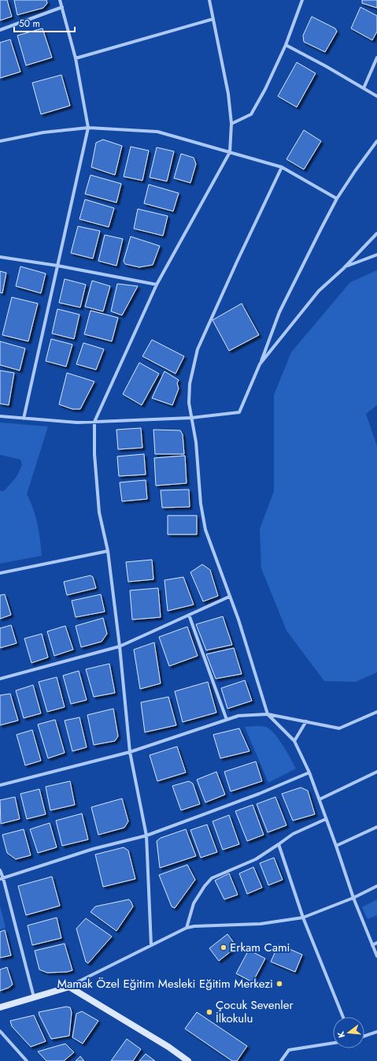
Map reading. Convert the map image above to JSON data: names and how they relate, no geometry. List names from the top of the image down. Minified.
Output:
{"places":["Erkam Cami","Mamak Özel Eğitim Mesleki Eğitim Merkezi","Çocuk Sevenler İlkokulu"],"scale_bar":"50 m","north":"left"}
